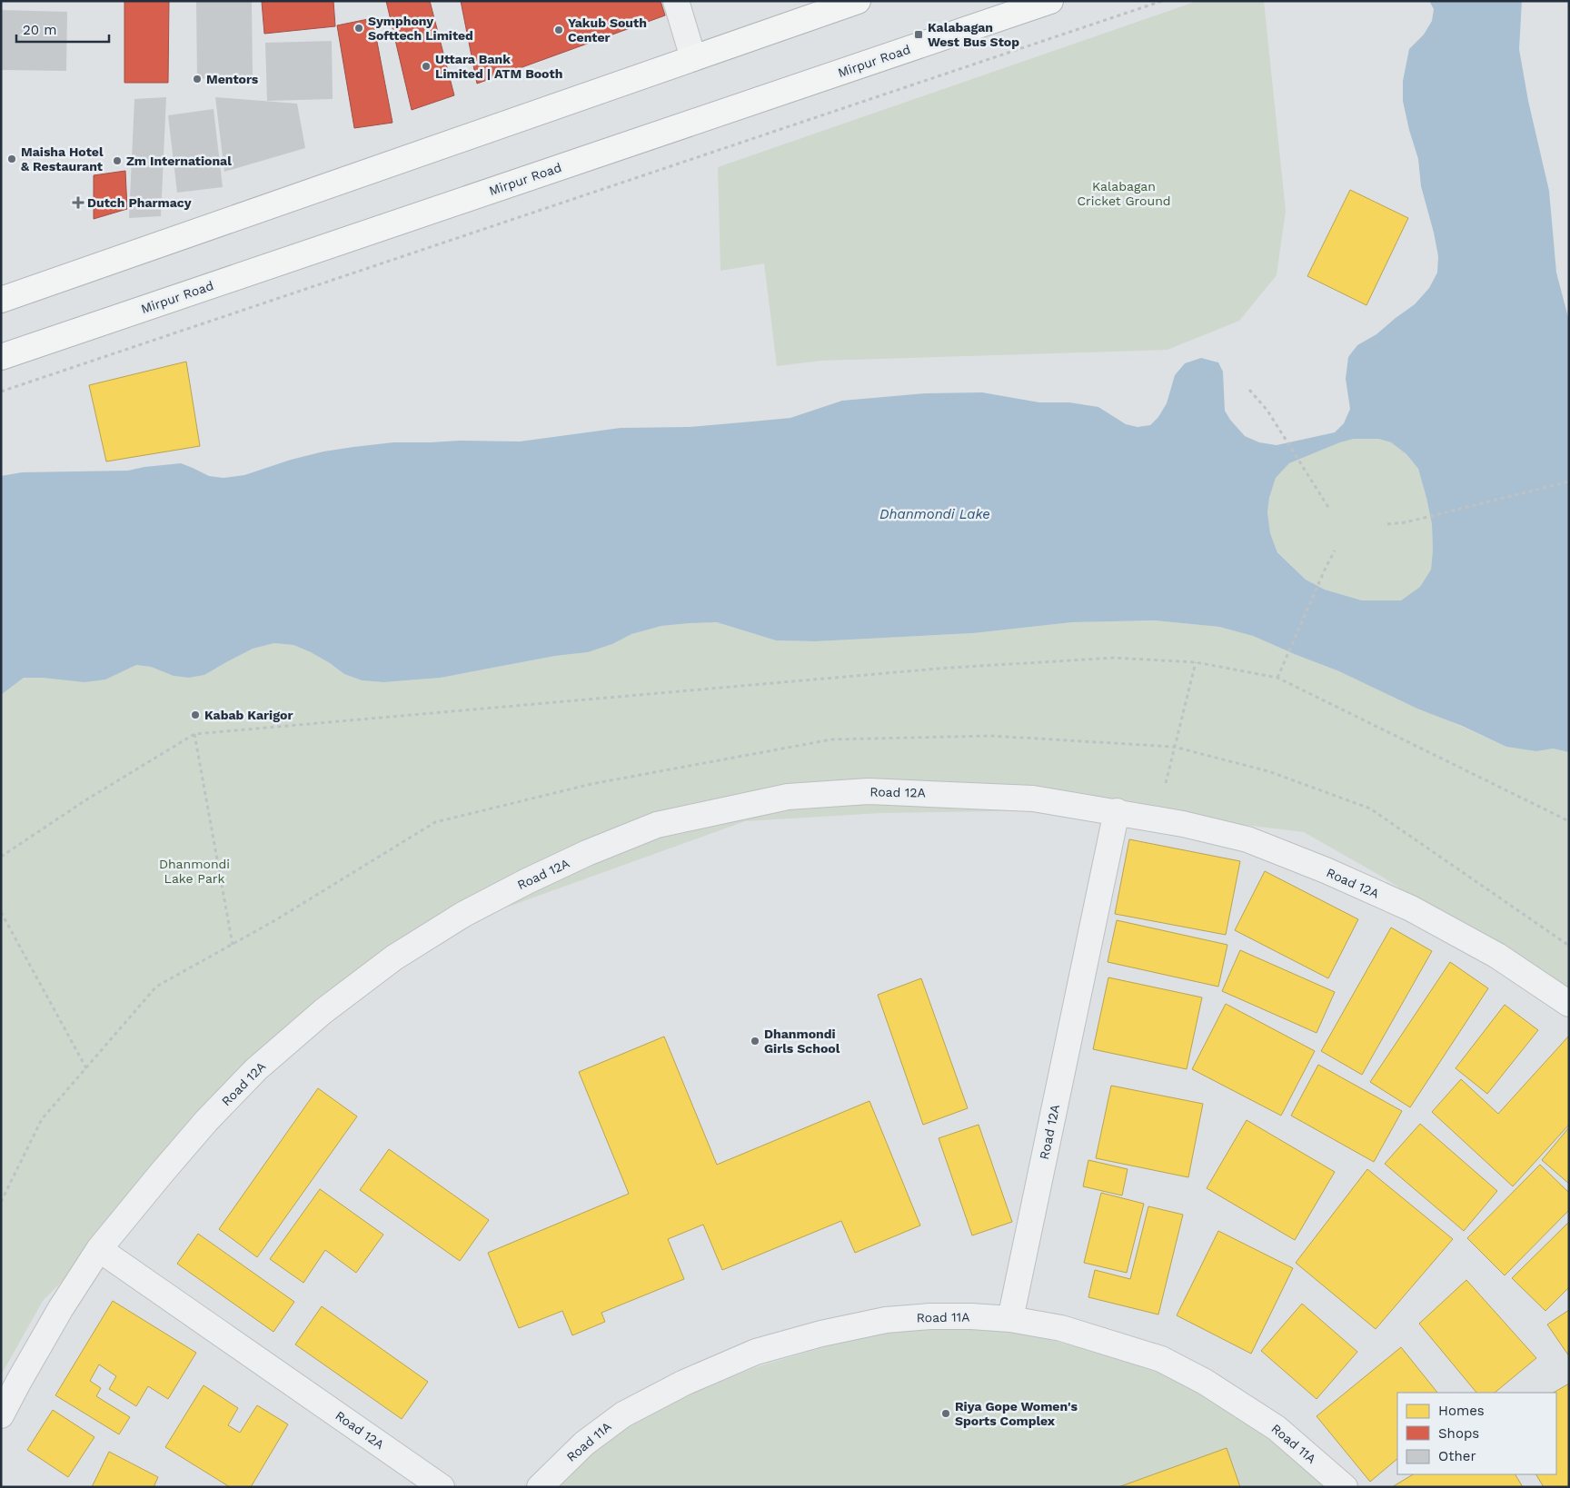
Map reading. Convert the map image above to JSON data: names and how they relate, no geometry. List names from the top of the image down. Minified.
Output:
{"streets":{"highway":["Mirpur Road"],"street":["Road 12A","Road 11A"]},"crossings":[["Road 12A","Road 11A"]],"water":["Dhanmondi Lake"],"parks":["Kalabagan Cricket Ground","Dhanmondi Lake Park"],"places":{"other":["Symphony Softtech Limited","Yakub South Center","Uttara Bank Limited | ATM Booth","Mentors","Maisha Hotel & Restaurant","Zm International","Kabab Karigor","Dhanmondi Girls School","Riya Gope Women's Sports Complex"],"transit":["Kalabagan West Bus Stop"],"health":["Dutch Pharmacy"]},"legend":["Homes","Shops","Other"],"scale_bar":"20 m"}
